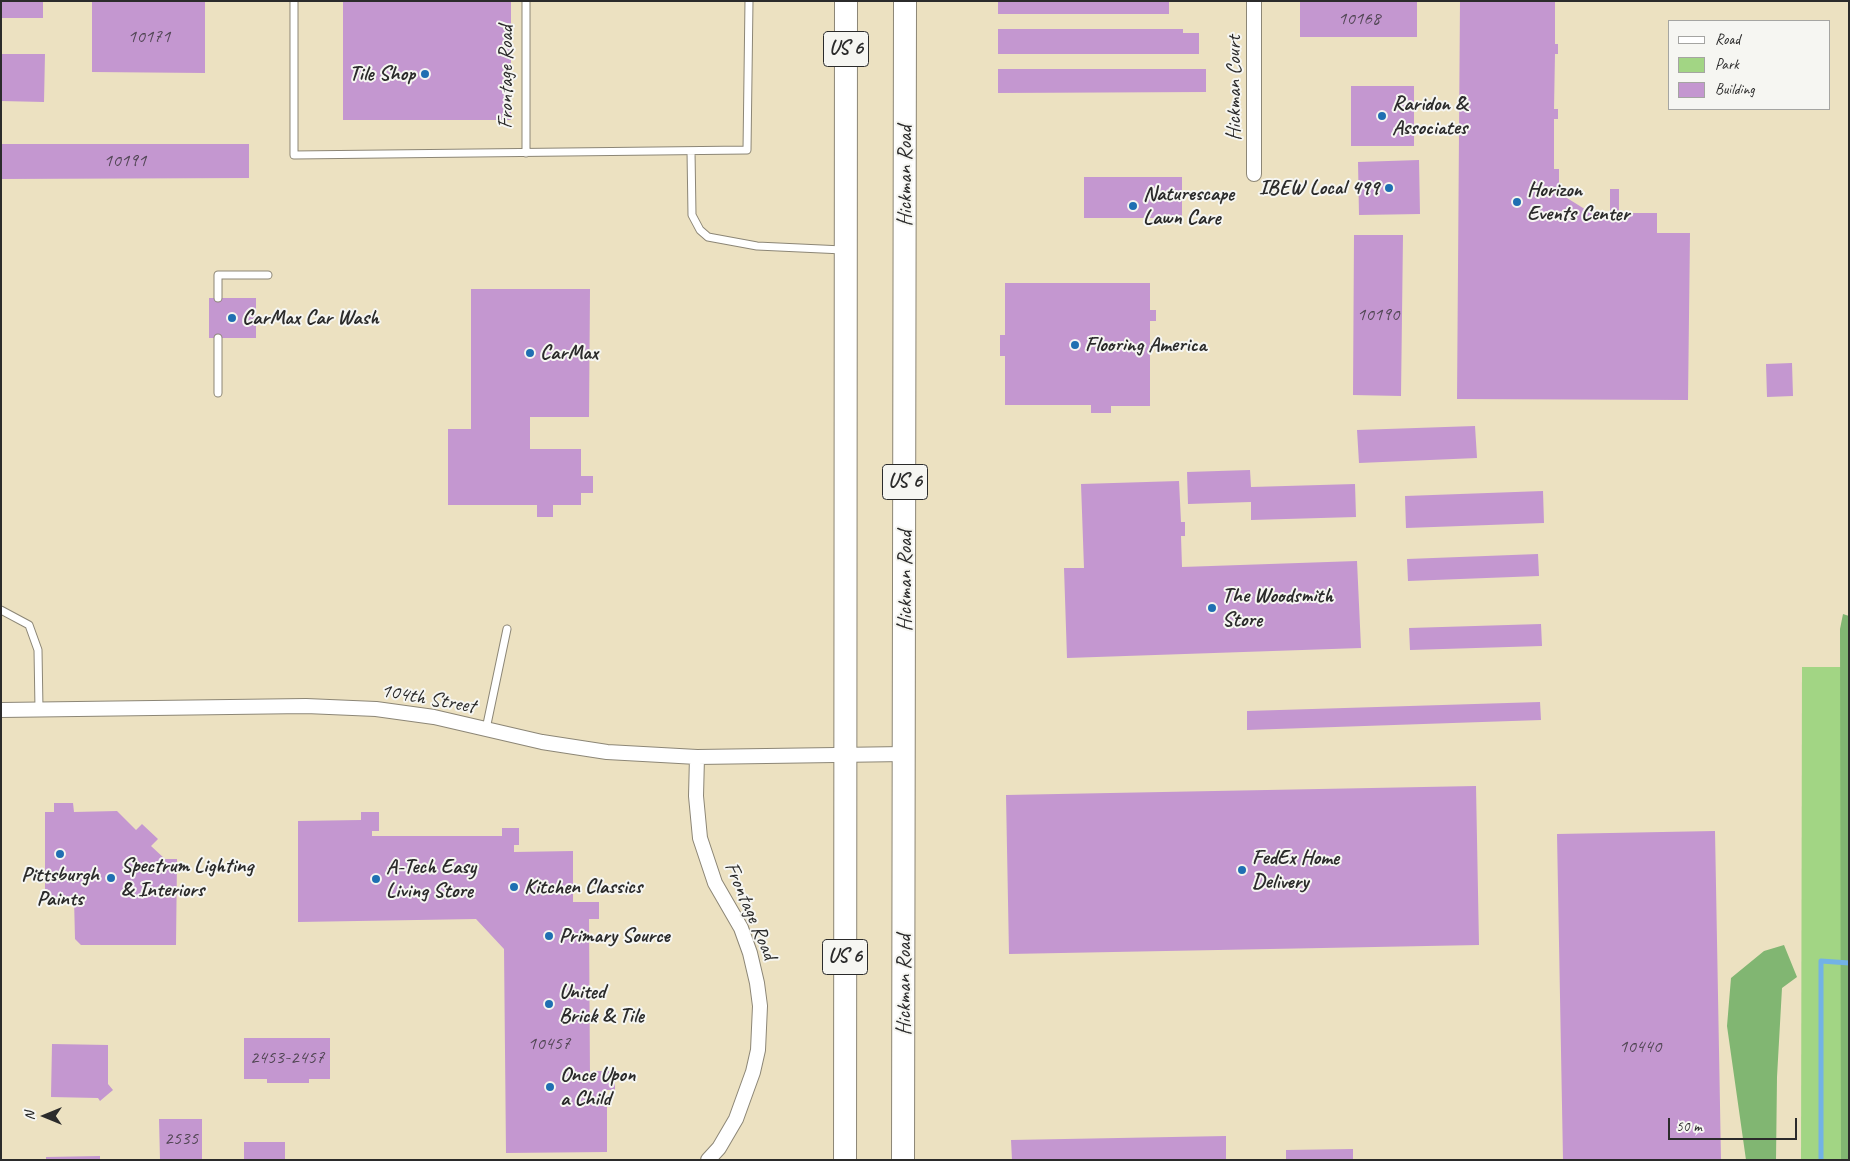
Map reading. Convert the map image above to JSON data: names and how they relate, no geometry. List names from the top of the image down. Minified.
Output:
{"streets":{"main road":["US 6","Hickman Road"],"street":["Frontage Road","Hickman Court","104th Street"]},"crossings":[["US 6","104th Street"],["Frontage Road","104th Street"],["Hickman Road","104th Street"]],"places":["Tile Shop","Raridon & Associates","IBEW Local 499","Horizon Events Center","Naturescape Lawn Care","CarMax Car Wash","Flooring America","CarMax","The Woodsmith Store","Pittsburgh Paints","FedEx Home Delivery","Spectrum Lighting & Interiors","A-Tech Easy Living Store","Kitchen Classics","Primary Source","United Brick & Tile","Once Upon a Child"],"house_numbers":["10168","10171","10191","10190","10457","10440","2453-2457","2535"],"legend":["Road","Park","Building"],"scale_bar":"50 m","north":"left"}
